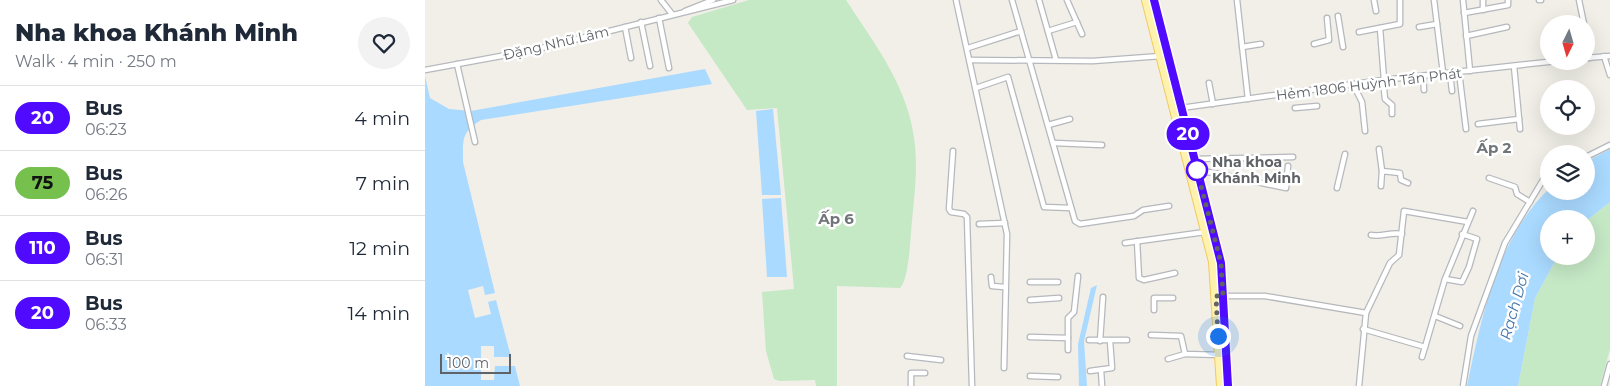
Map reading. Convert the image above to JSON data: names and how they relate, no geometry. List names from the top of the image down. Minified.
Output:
{"streets":{"street":["Đặng Nhữ Lâm","Hẻm 1806 Huỳnh Tấn Phát"]},"districts":["Ấp 2","Ấp 6"],"water":["Rạch Dơi"],"places":["Nha khoa Khánh Minh"],"lines":["bus line 20"],"scale_bar":"100 m","north":"bottom","page":{"heading":["Nha khoa Khánh Minh","Walk · 4 min · 250 m"],"on_map":"20","map_buttons":"+","list":[{"mark":"20","name":"Bus","note":"06:23","value":"4 min"},{"mark":"75","name":"Bus","note":"06:26","value":"7 min"},{"mark":"110","name":"Bus","note":"06:31","value":"12 min"},{"mark":"20","name":"Bus","note":"06:33","value":"14 min"}],"scale":"100 m"}}
